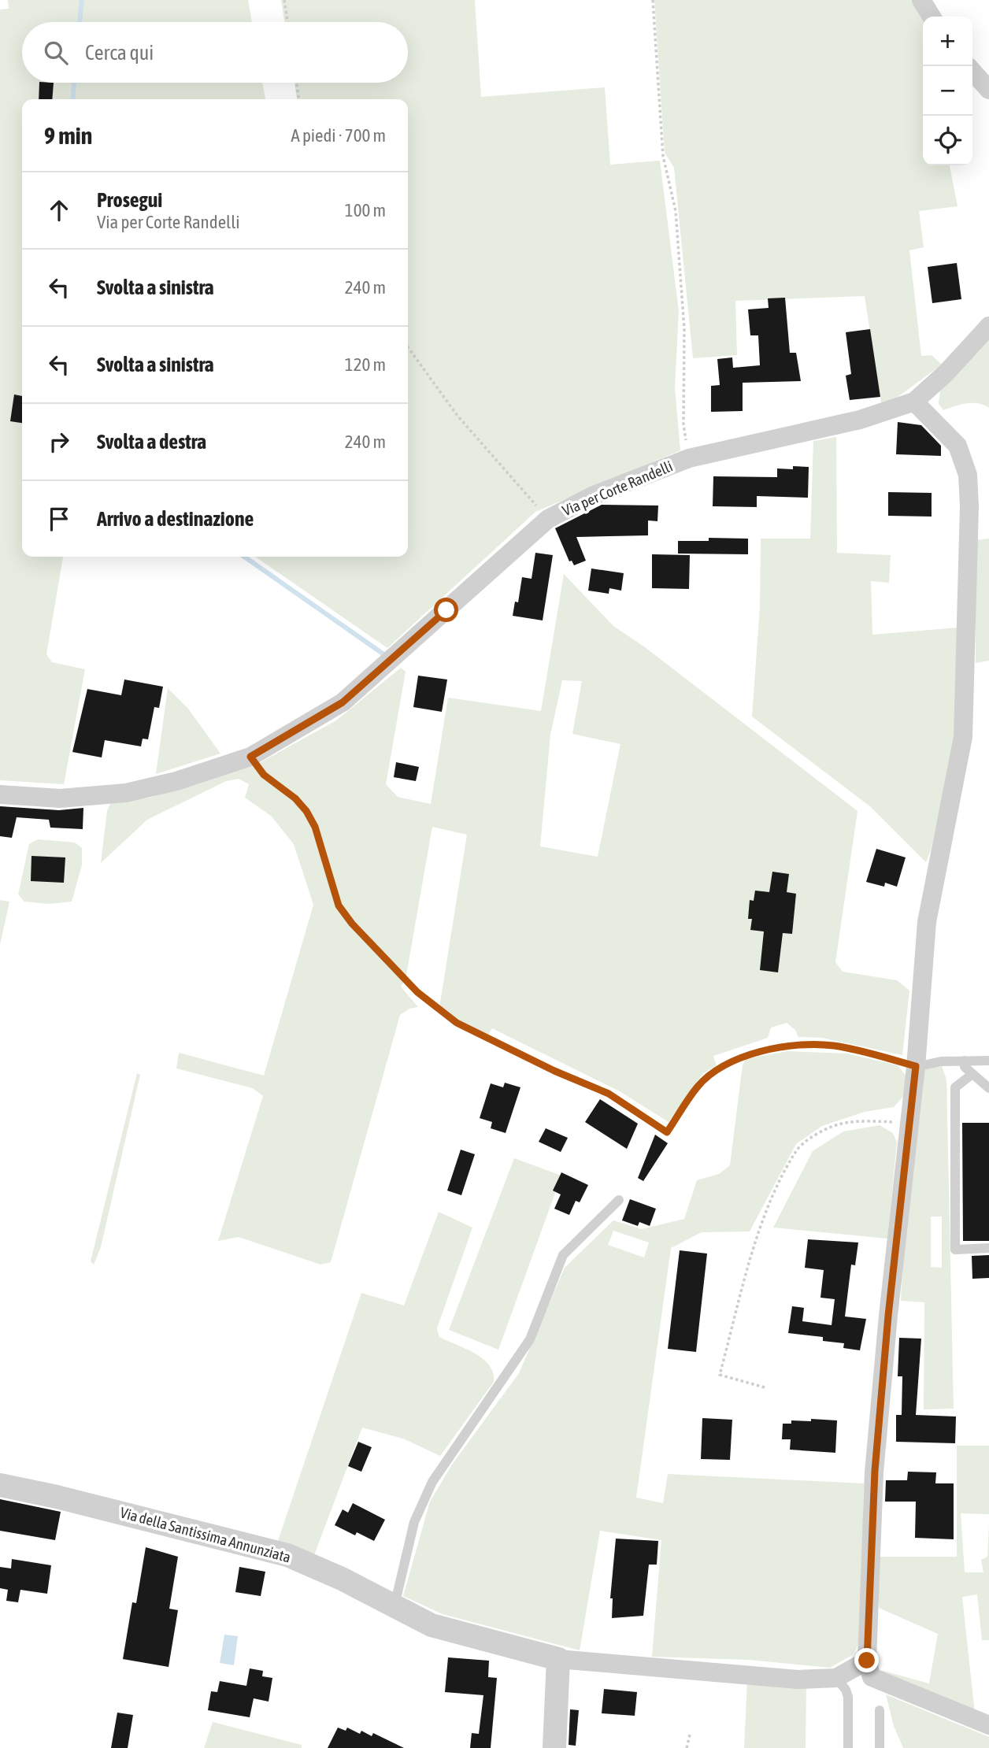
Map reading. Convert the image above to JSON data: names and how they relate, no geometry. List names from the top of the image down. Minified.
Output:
{"streets":{"street":["Via per Corte Randelli","Via della Santissima Annunziata"]},"page":{"map_buttons":["+","−"],"search":"Cerca qui","heading":["9 min","A piedi · 700 m"],"list":[["Prosegui","Via per Corte Randelli","100 m"],["Svolta a sinistra","240 m"],["Svolta a sinistra","120 m"],["Svolta a destra","240 m"],"Arrivo a destinazione"]}}
